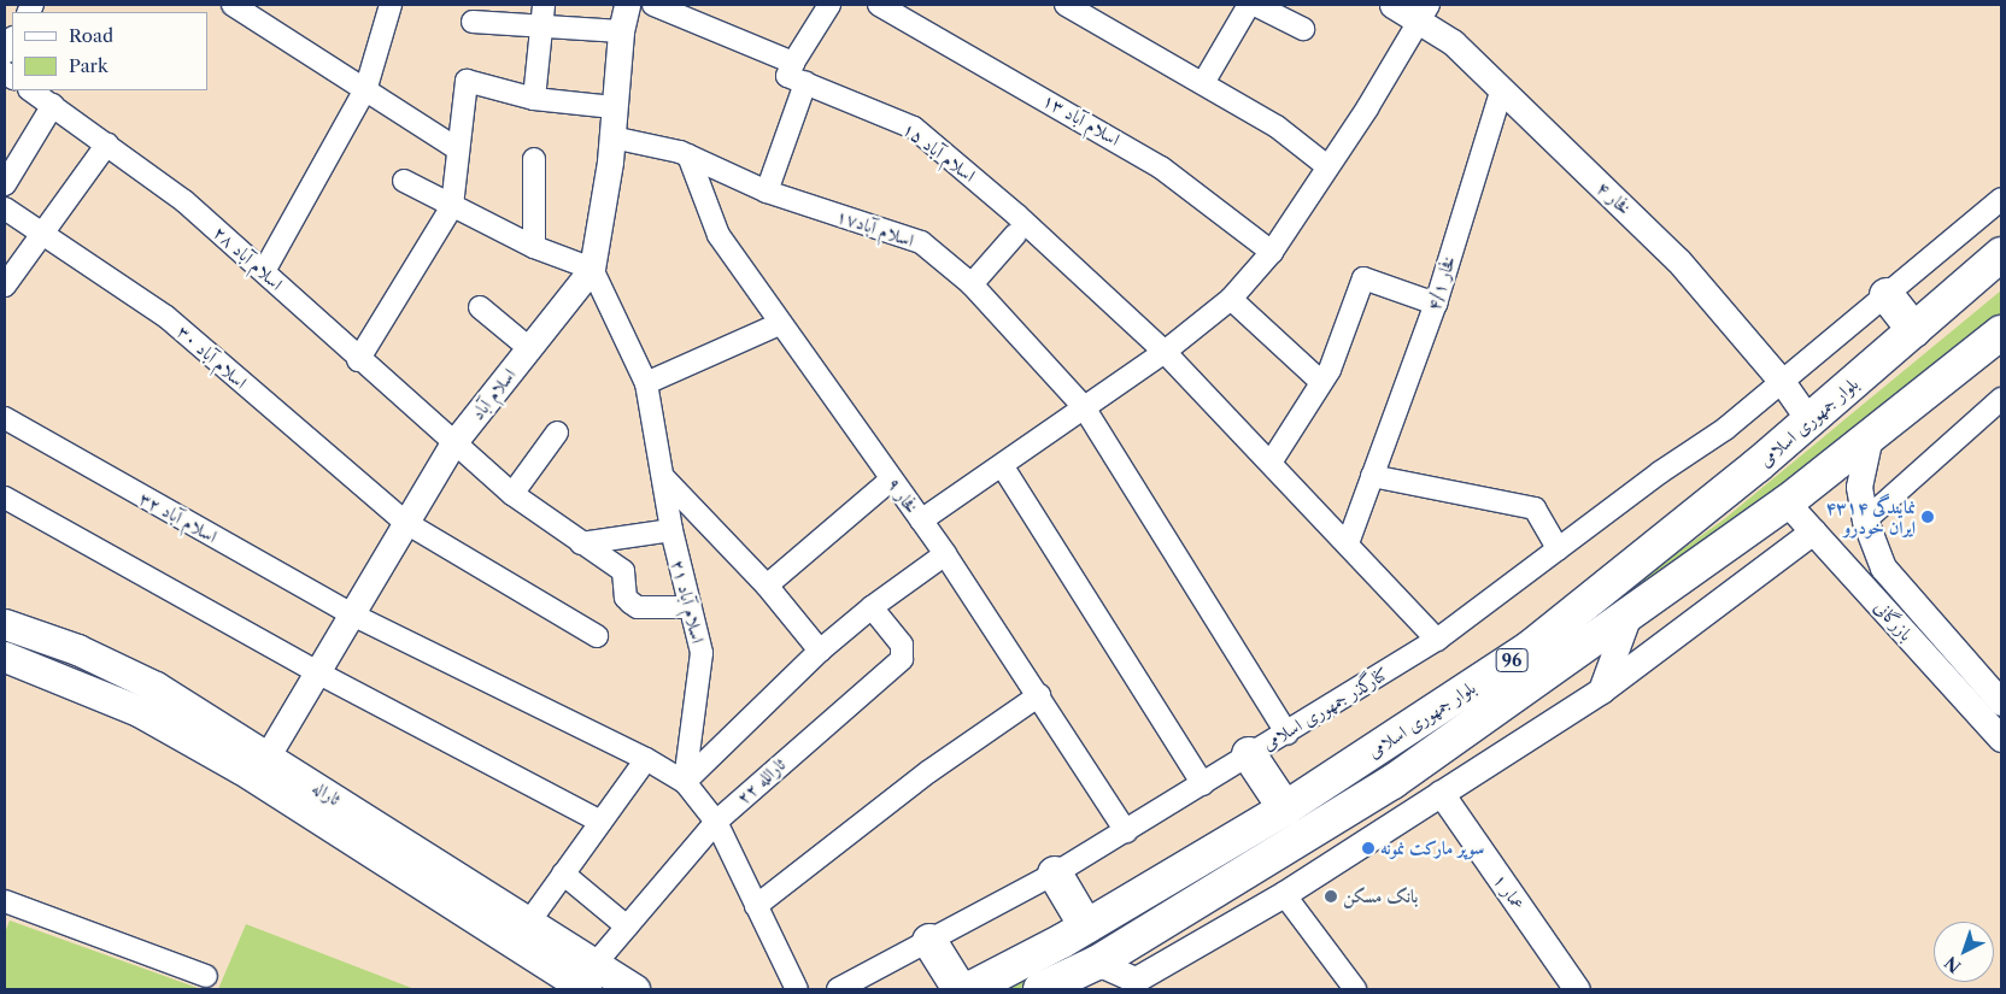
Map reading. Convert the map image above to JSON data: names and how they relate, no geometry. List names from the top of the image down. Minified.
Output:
{"streets":{"main road":["بلوار جمهوری اسلامی","96","ثاراله"],"street":["اسلام آباد ۱۳","اسلام آباد ۱۵","فخار ۴","اسلام آباد۱۷","اسلام آباد ۲۸","فخار ۴/۱","اسلام آباد ۳۰","اسلام آباد","فخار ۹","اسلام آباد ۳۲","اسلام آباد ۲۱","بازرگانی","کنارگذر جمهوری اسلامی","ثارالله ۲۲","عمار ۱"]},"crossings":[["اسلام آباد ۱۵","فخار ۴/۱"],["اسلام آباد ۱۵","کنارگذر جمهوری اسلامی"],["فخار ۴","فخار ۴/۱"],["فخار ۴","بلوار جمهوری اسلامی"],["فخار ۴","کنارگذر جمهوری اسلامی"],["اسلام آباد۱۷","فخار ۹"],["اسلام آباد۱۷","کنارگذر جمهوری اسلامی"],["اسلام آباد ۲۸","اسلام آباد"],["اسلام آباد ۲۸","اسلام آباد ۲۱"],["اسلام آباد ۳۰","اسلام آباد"],["اسلام آباد","اسلام آباد ۳۲"],["اسلام آباد","اسلام آباد ۲۱"],["اسلام آباد","ثاراله"],["بلوار جمهوری اسلامی","بازرگانی"],["فخار ۹","کنارگذر جمهوری اسلامی"],["اسلام آباد ۳۲","اسلام آباد ۲۱"],["ثارالله ۲۲","ثاراله"]],"places":["نمایندگی ۴۳۱۴ ایران خودرو","سوپر مارکت نمونه","بانک مسکن"],"legend":["Road","Park"],"north":"bottom left"}
